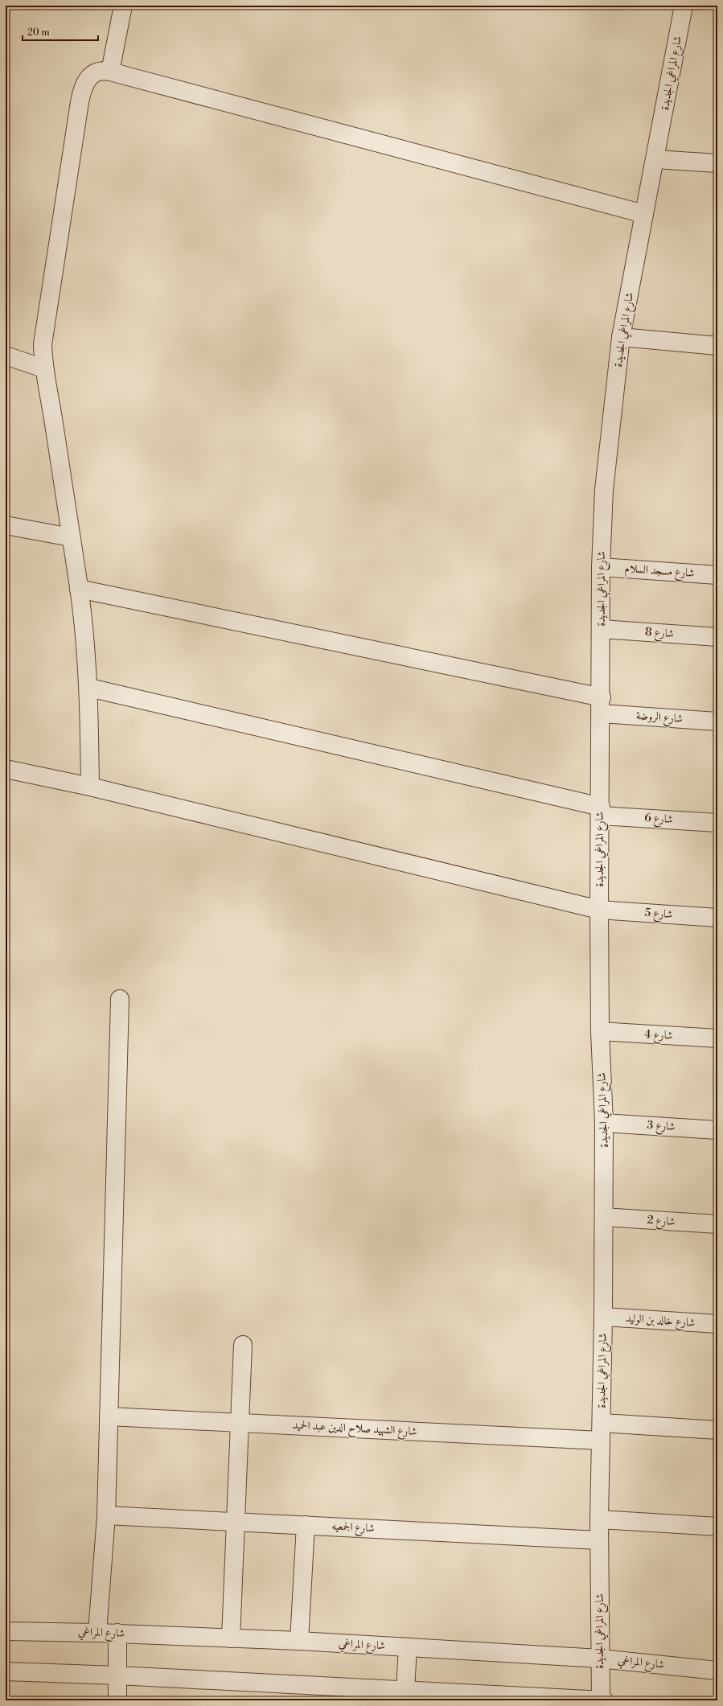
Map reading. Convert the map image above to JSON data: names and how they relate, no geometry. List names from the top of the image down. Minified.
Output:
{"streets":{"street":["شارع المراغي الجديدة","شارع مسجد السلام","شارع 8","شارع الروضة","شارع 6","شارع 5","شارع 4","شارع 3","شارع 2","شارع خالد بن الوليد","شارع الشهيد صلاح الدين عبد الحميد","شارع الجمعيه","شارع المراغي"]},"crossings":[["شارع المراغي الجديدة","شارع مسجد السلام"],["شارع المراغي الجديدة","شارع 8"],["شارع المراغي الجديدة","شارع الروضة"],["شارع المراغي الجديدة","شارع 6"],["شارع المراغي الجديدة","شارع 5"],["شارع المراغي الجديدة","شارع 4"],["شارع المراغي الجديدة","شارع 3"],["شارع المراغي الجديدة","شارع 2"],["شارع المراغي الجديدة","شارع خالد بن الوليد"],["شارع المراغي الجديدة","شارع الشهيد صلاح الدين عبد الحميد"],["شارع المراغي الجديدة","شارع الجمعيه"],["شارع المراغي الجديدة","شارع المراغي"]],"scale_bar":"20 m"}
